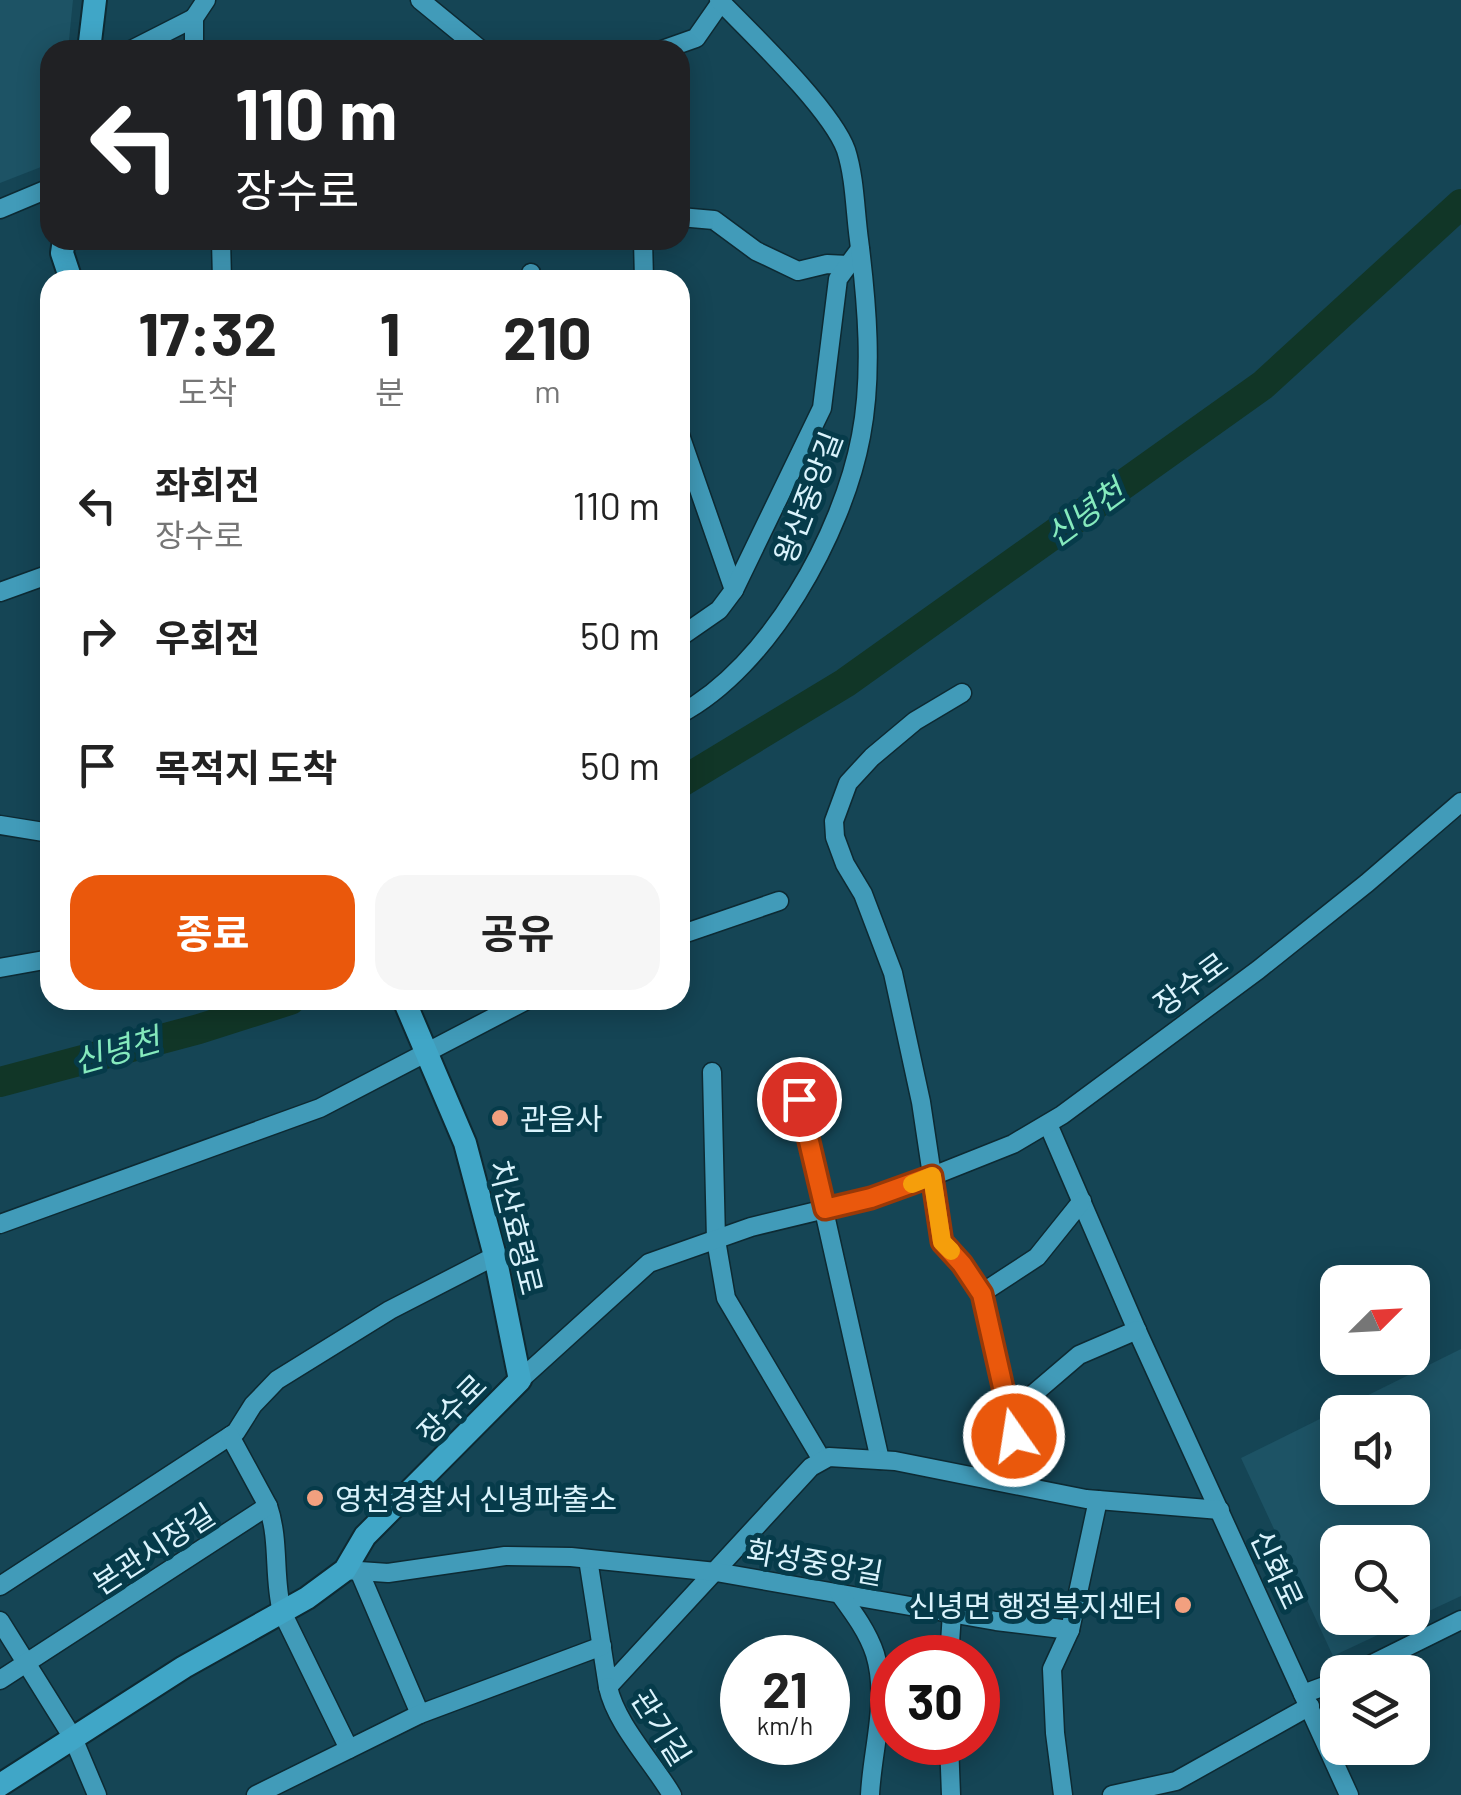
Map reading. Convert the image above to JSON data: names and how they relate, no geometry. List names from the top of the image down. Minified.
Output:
{"streets":{"main road":["장수로","치산효령로"],"street":["왕산중앙길","본관시장길","화성중앙길","신화로","관기길"]},"crossings":[["장수로","치산효령로"],["장수로","화성중앙길"],["치산효령로","본관시장길"],["화성중앙길","관기길"]],"water":["신녕천"],"places":["관음사","영천경찰서 신녕파출소","신녕면 행정복지센터"],"north":"top right","page":{"turn":["110 m","장수로"],"eta":["17:32","도착","1","분","210","m"],"list":[{"name":"좌회전","note":"장수로","value":"110 m"},{"name":"우회전","value":"50 m"},{"name":"목적지 도착","value":"50 m"}],"buttons":["종료","공유"],"speed":"21 km/h","limit":"30"}}
